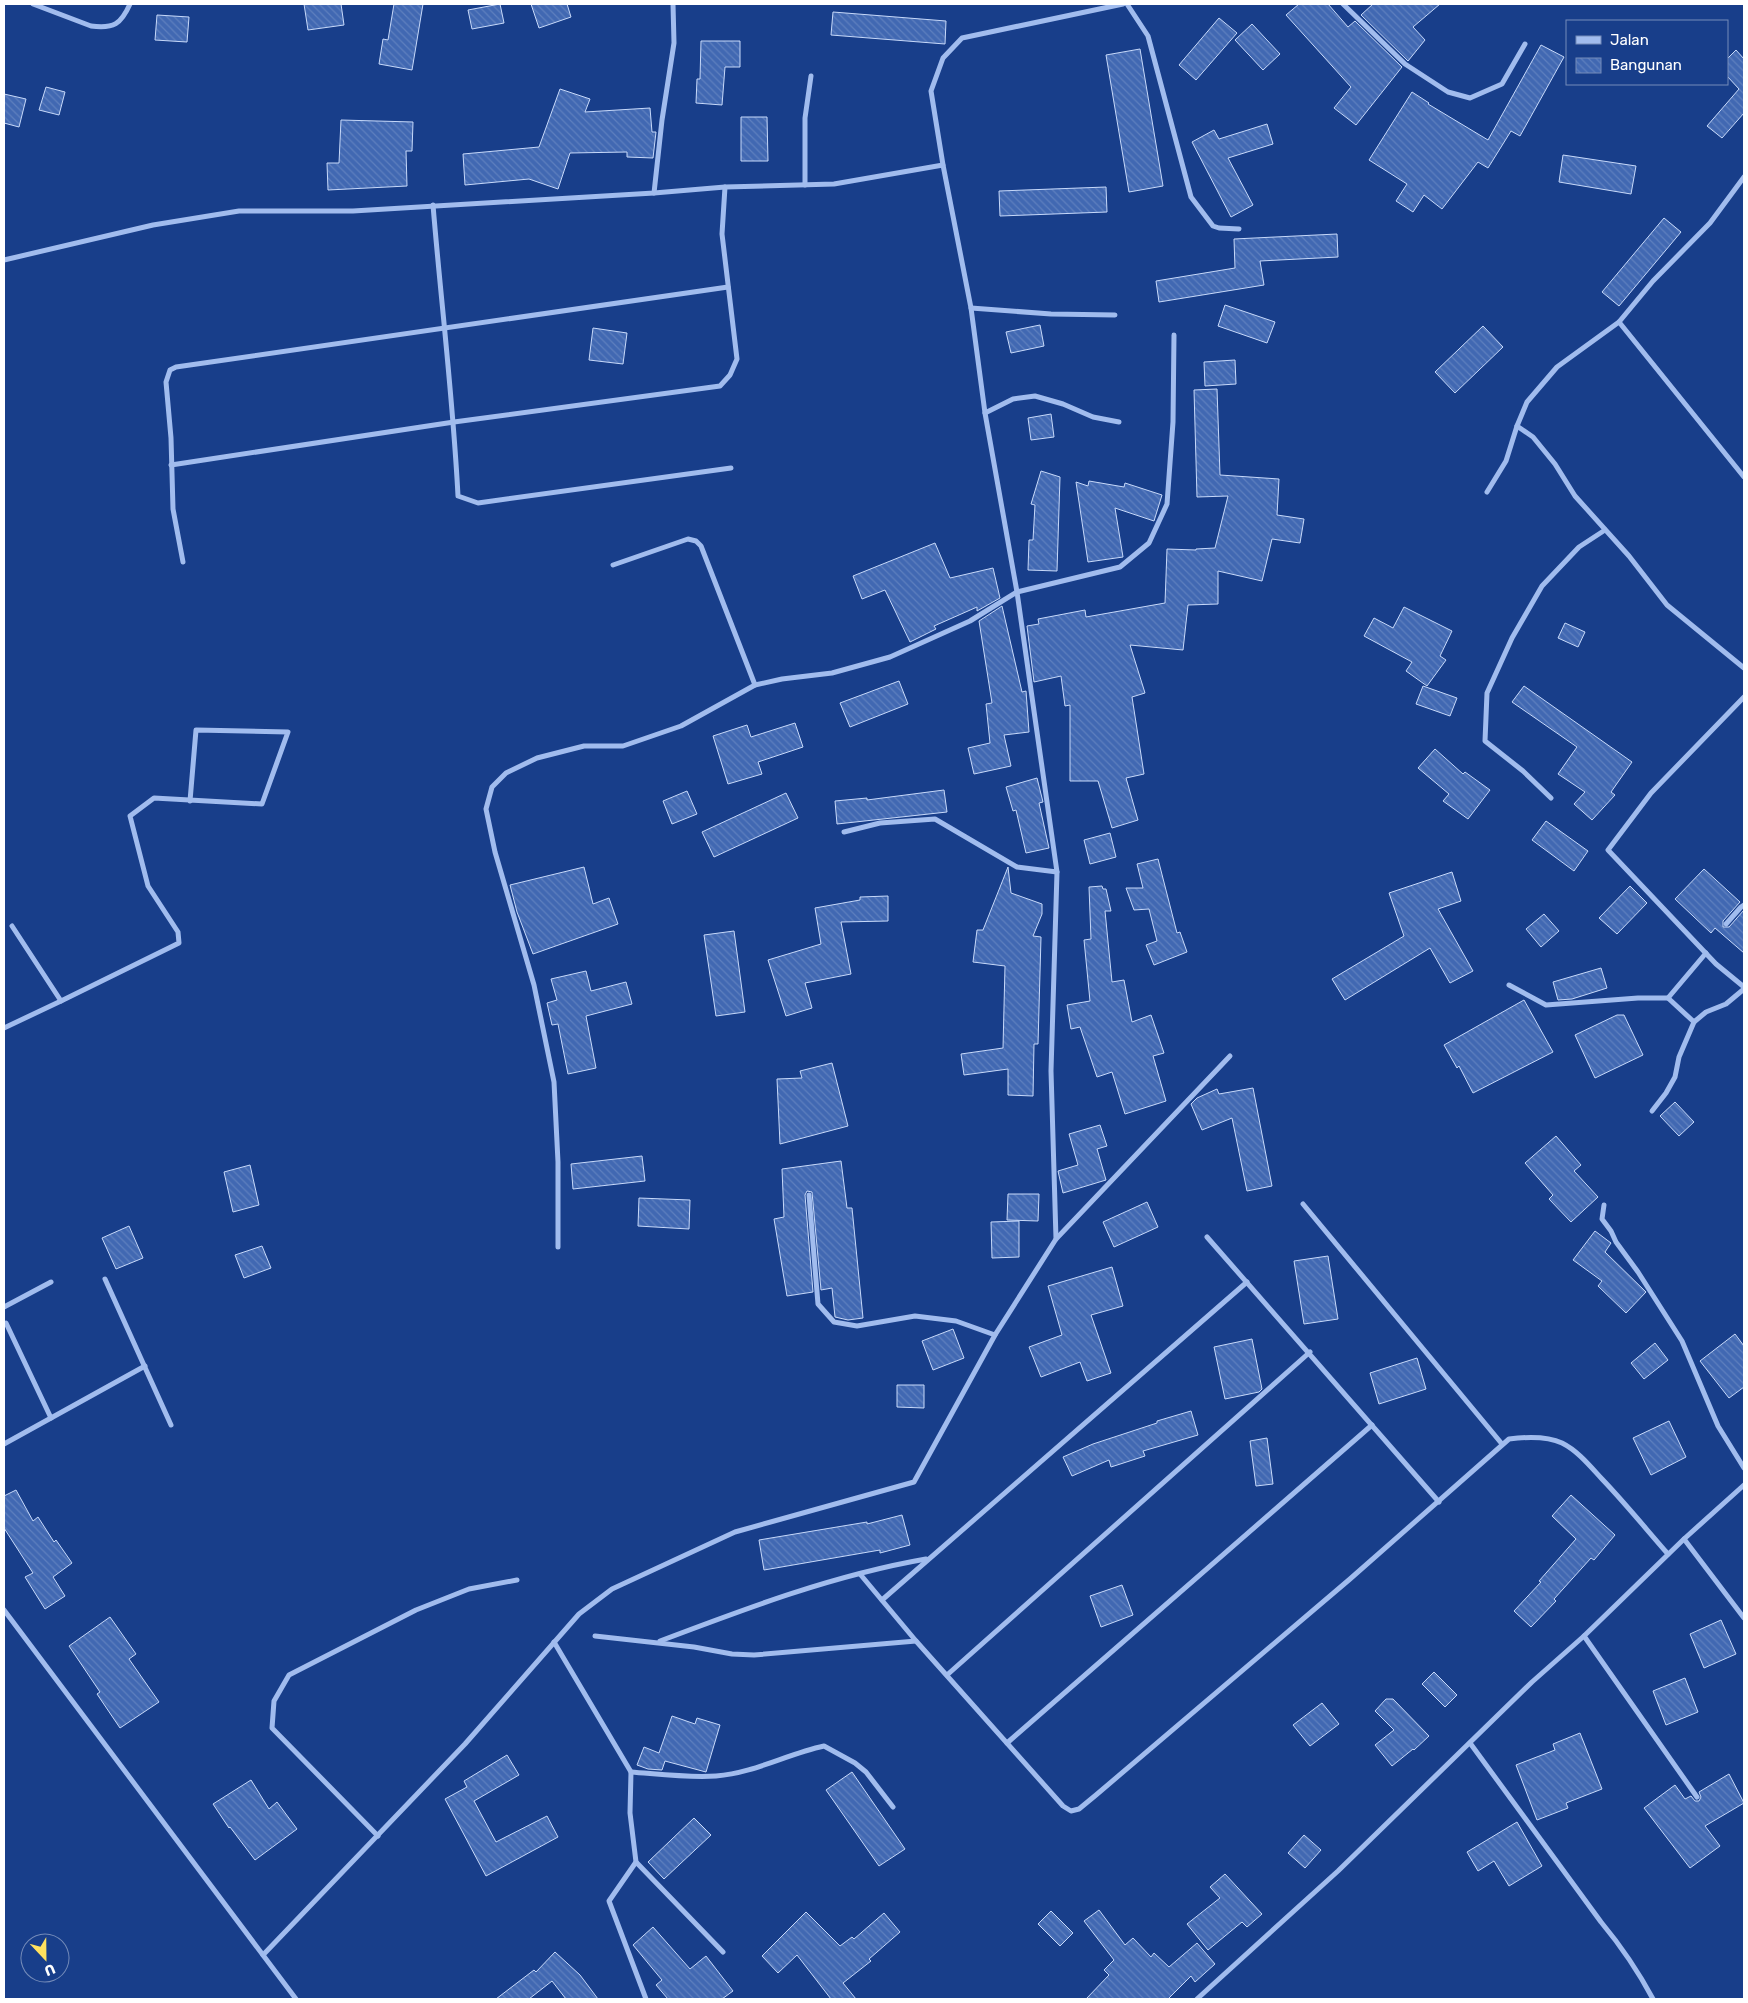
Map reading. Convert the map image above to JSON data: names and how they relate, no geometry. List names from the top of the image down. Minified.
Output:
{"legend":["Jalan","Bangunan"],"north":"bottom"}
